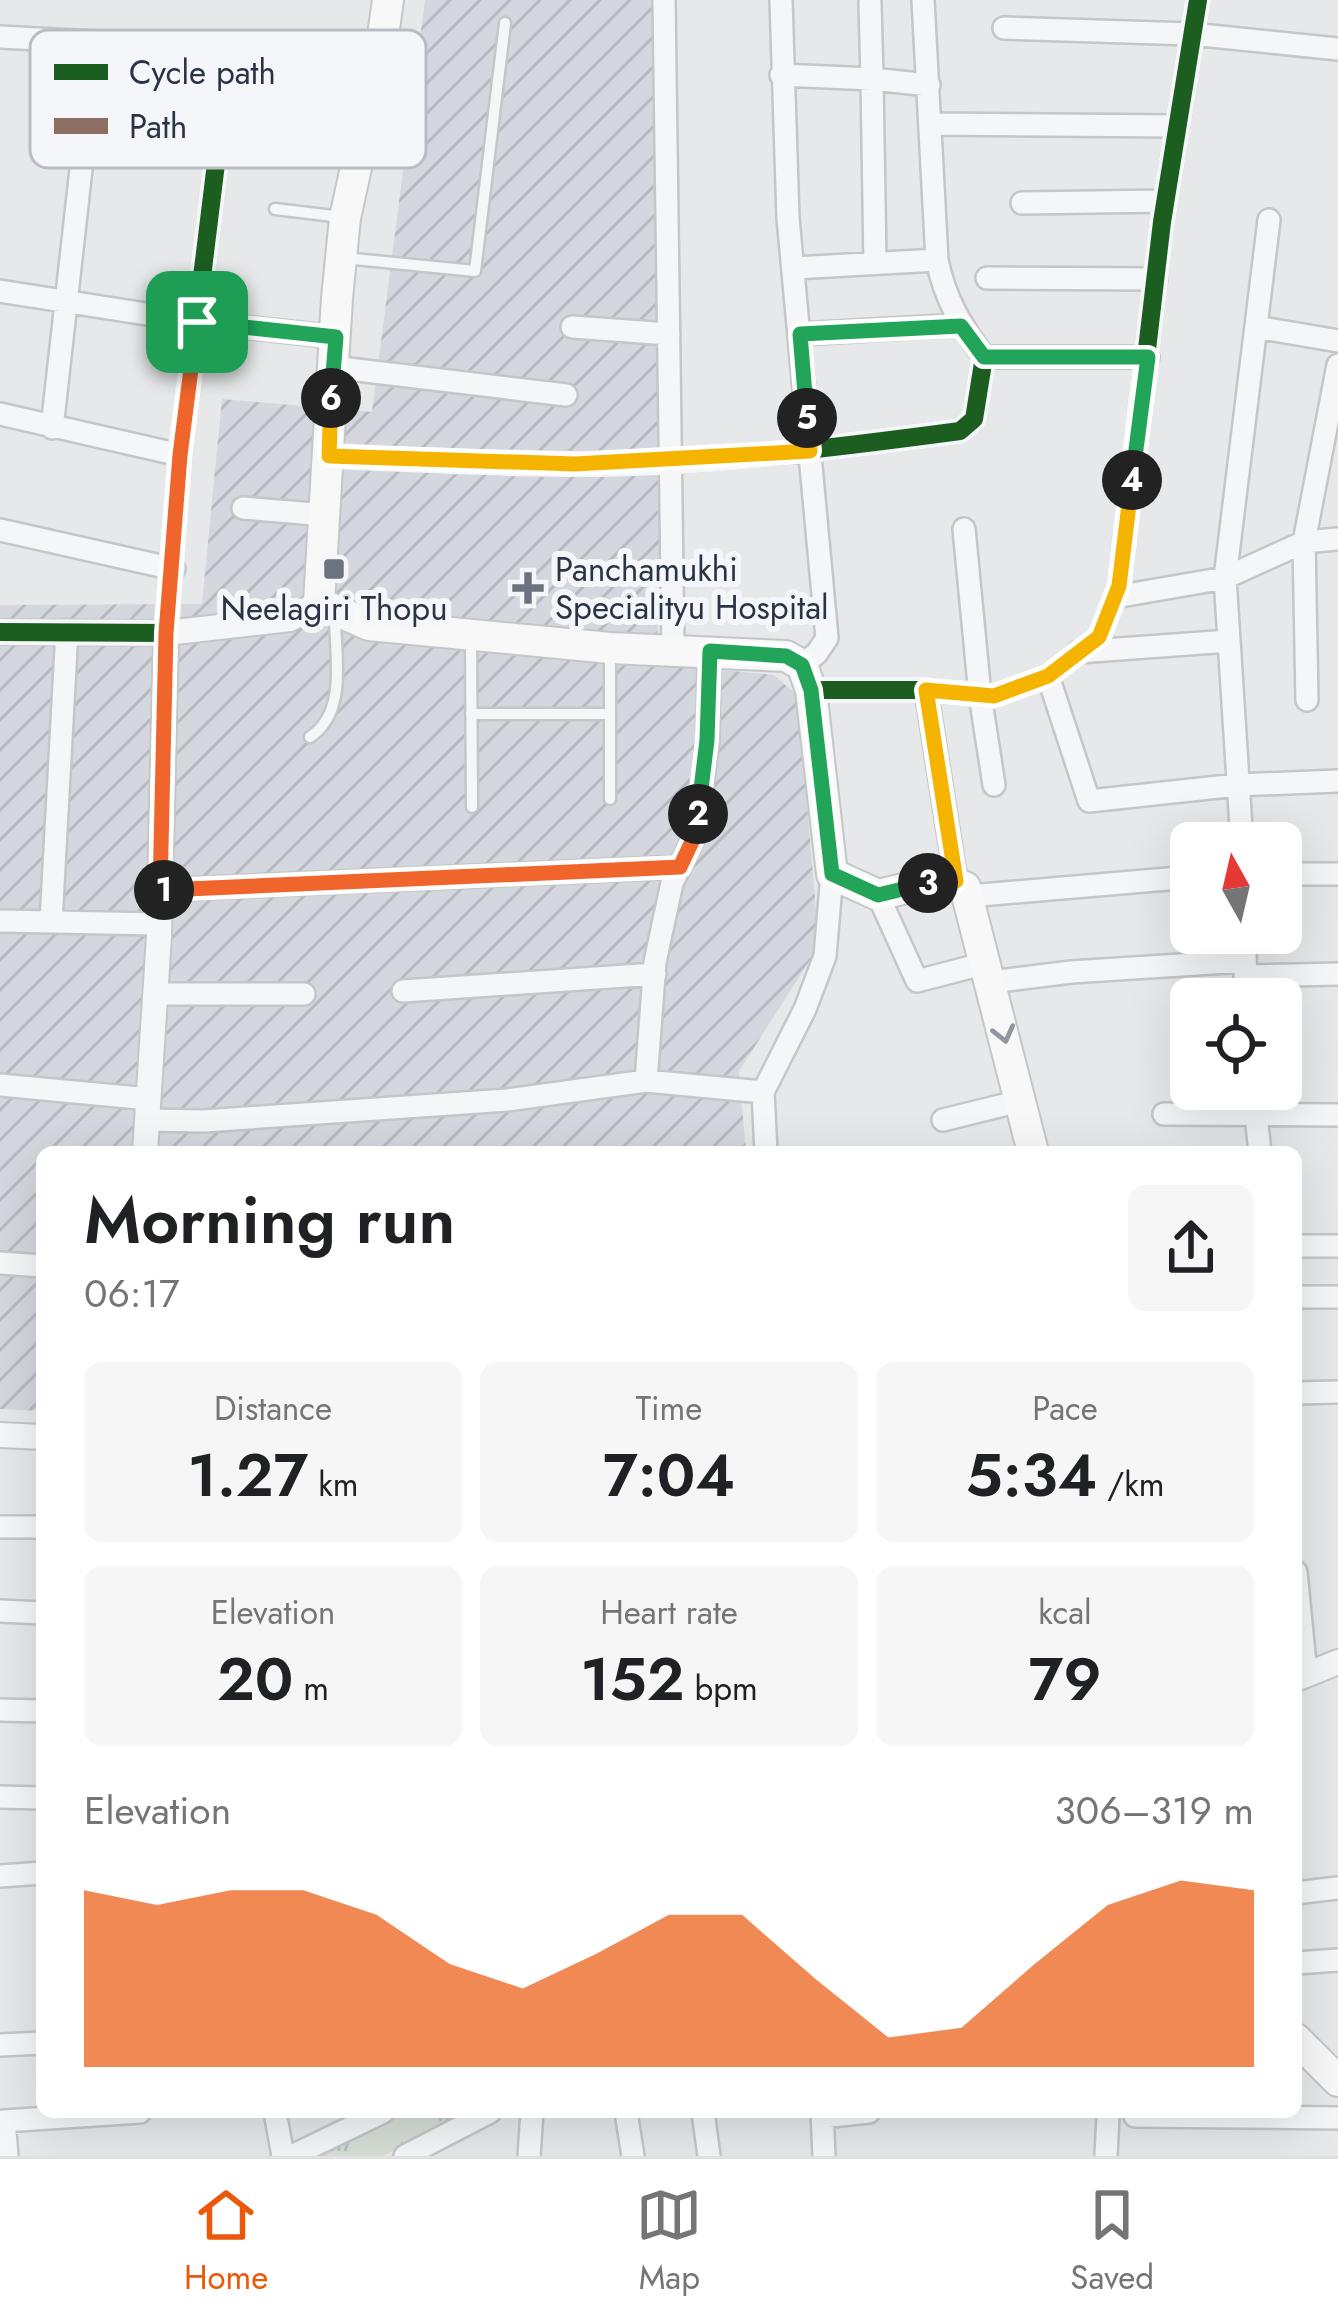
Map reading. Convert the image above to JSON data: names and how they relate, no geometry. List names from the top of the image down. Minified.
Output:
{"places":{"transit":["Neelagiri Thopu"],"health":["Panchamukhi Specialityu Hospital"]},"legend":["Cycle path","Path"],"north":"top","page":{"pins":["6","5","4","2","3","1"],"heading":["Morning run","06:17"],"stats":[["Distance","1.27 km"],["Time","7:04"],["Pace","5:34 /km"],["Elevation","20 m"],["Heart rate","152 bpm"],["kcal","79"]],"chart":["Elevation","306–319 m"],"tabs":["Home","Map","Saved"]}}
